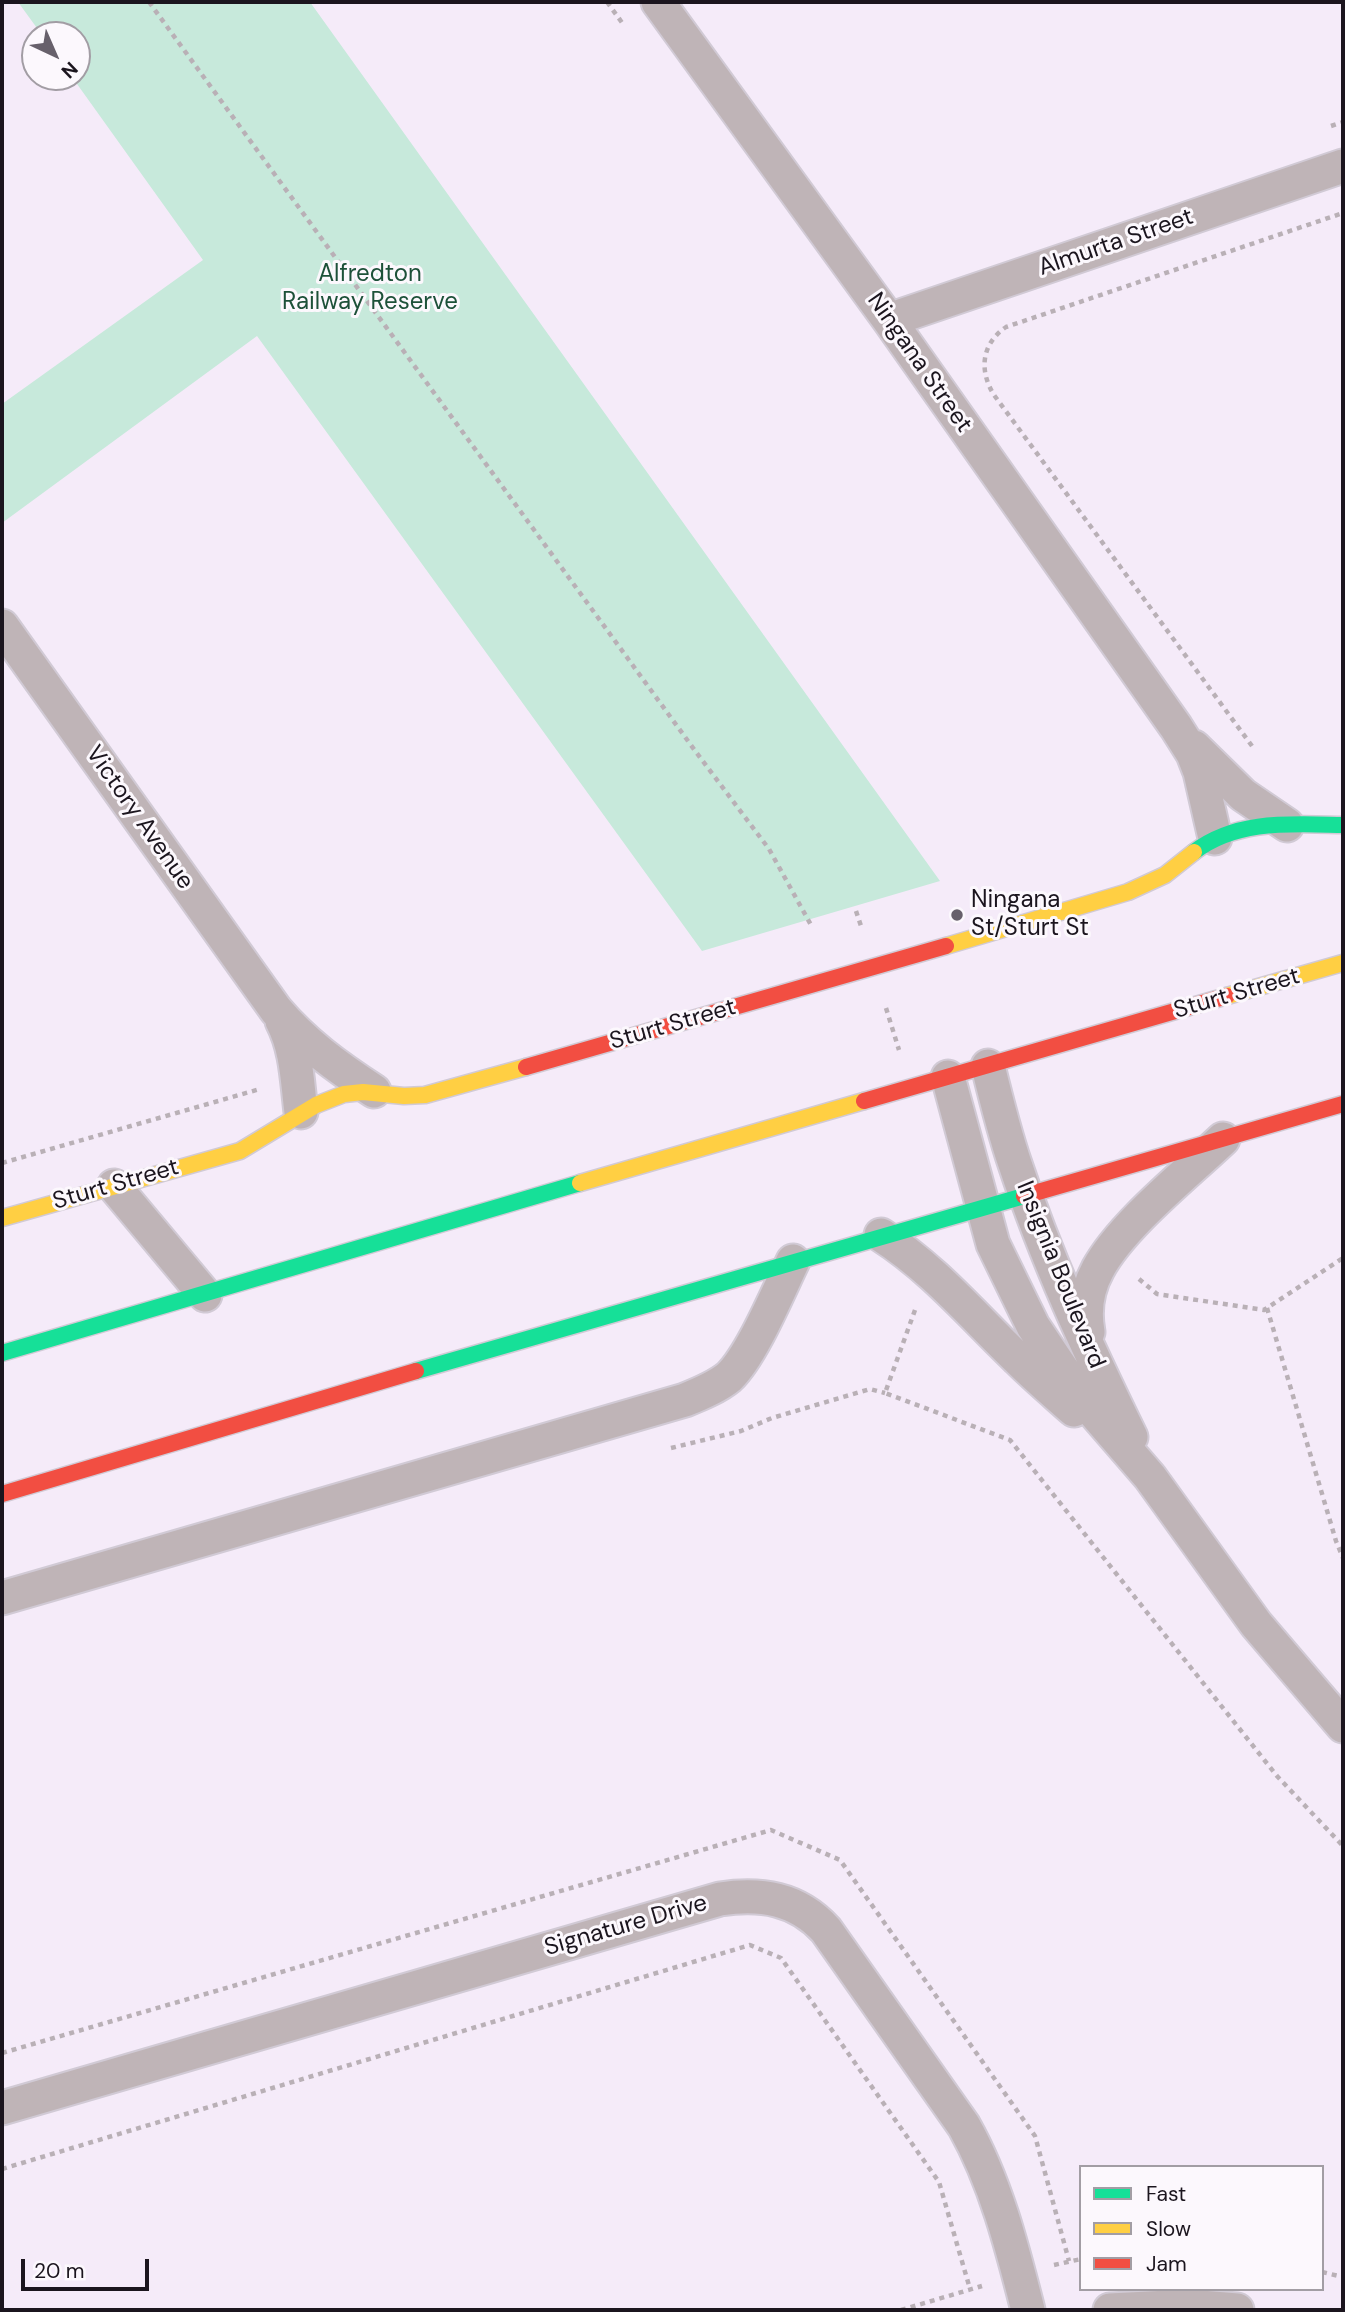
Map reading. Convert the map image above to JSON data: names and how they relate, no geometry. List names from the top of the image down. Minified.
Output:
{"streets":{"main road":["Sturt Street"],"street":["Almurta Street","Ningana Street","Victory Avenue","Insignia Boulevard","Signature Drive"]},"crossings":[["Almurta Street","Ningana Street"],["Ningana Street","Sturt Street"],["Victory Avenue","Sturt Street"],["Sturt Street","Insignia Boulevard"]],"parks":["Alfredton Railway Reserve"],"places":["Ningana St/Sturt St"],"legend":["Fast","Slow","Jam"],"scale_bar":"20 m","north":"bottom right"}
